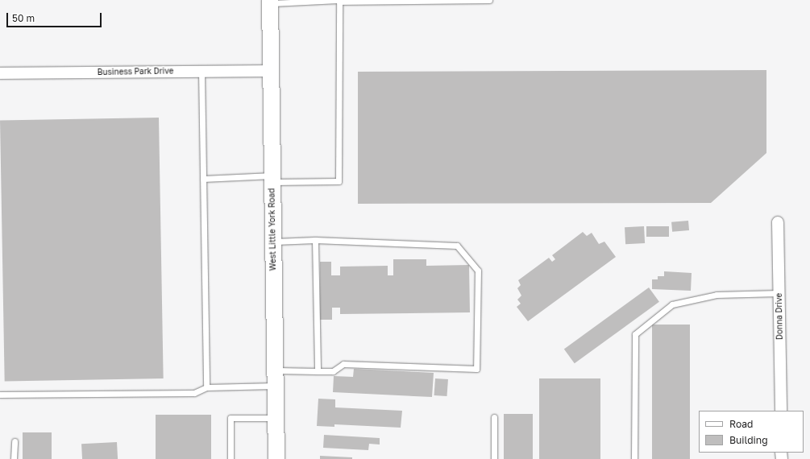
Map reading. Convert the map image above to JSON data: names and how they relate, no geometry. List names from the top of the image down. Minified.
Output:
{"streets":{"main road":["West Little York Road"],"street":["Business Park Drive","Donna Drive"]},"crossings":[["Business Park Drive","West Little York Road"]],"legend":["Road","Building"],"scale_bar":"50 m"}
